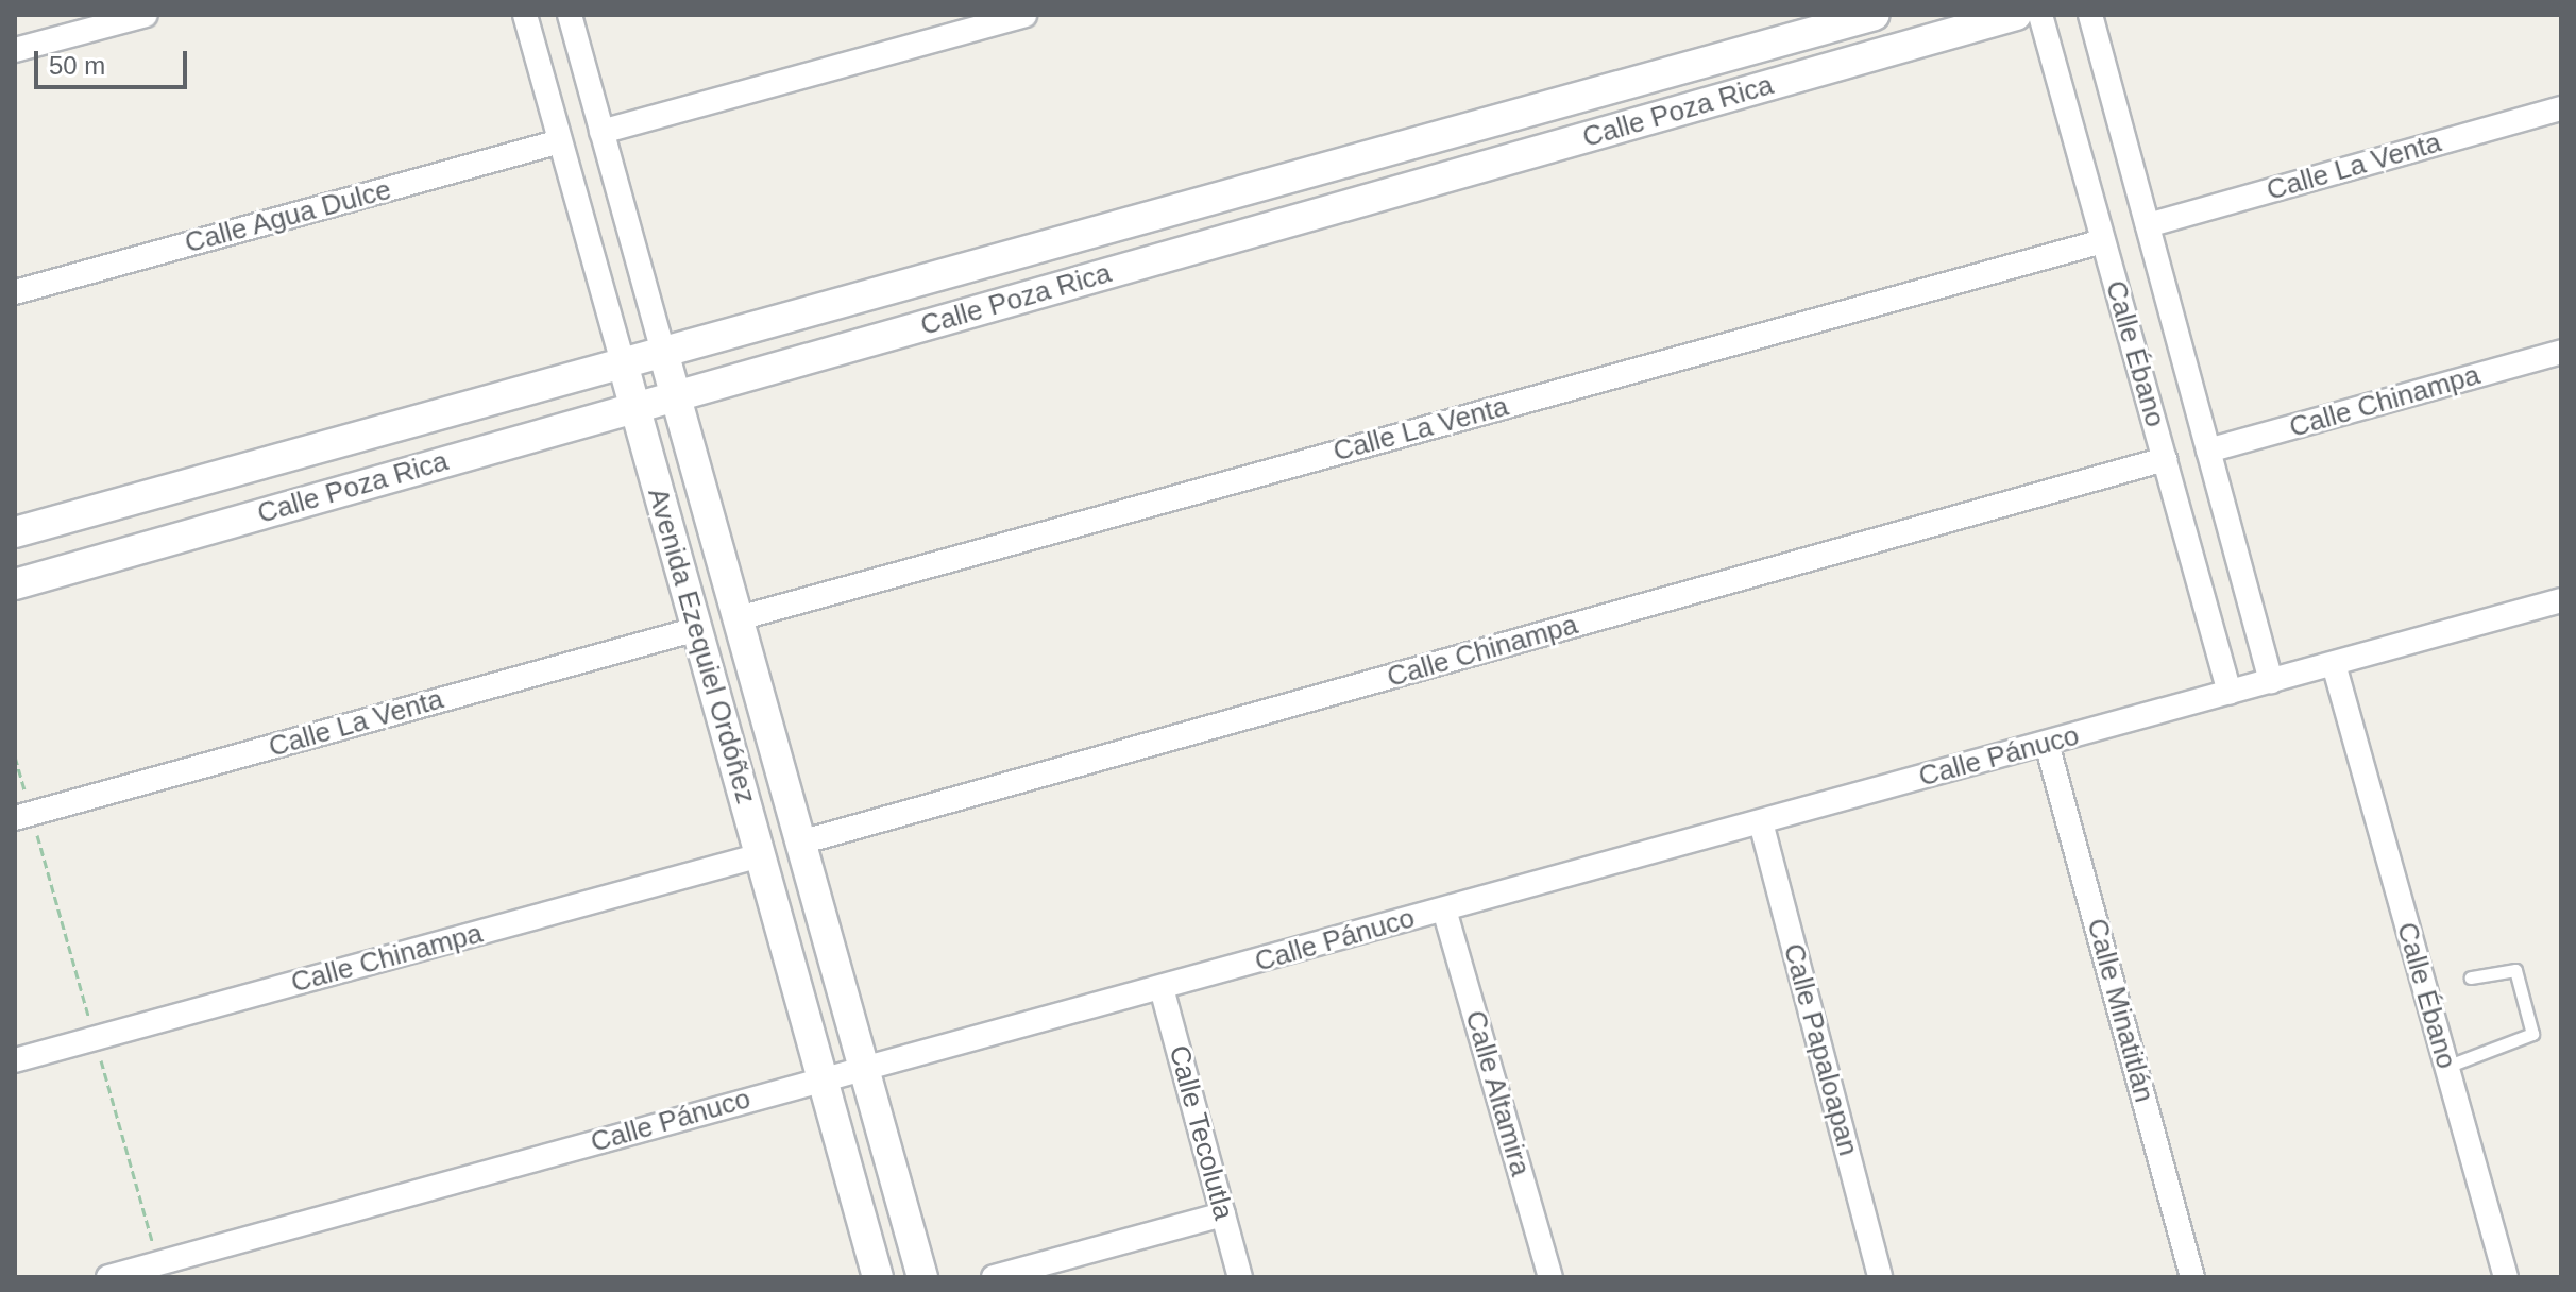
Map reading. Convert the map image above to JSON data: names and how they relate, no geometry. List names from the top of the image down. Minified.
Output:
{"streets":{"street":["Calle Poza Rica","Calle La Venta","Calle Agua Dulce","Calle Ébano","Calle Chinampa","Avenida Ezequiel Ordóñez","Calle Pánuco","Calle Minatitlán","Calle Papaloapan","Calle Altamira","Calle Tecolutla"]},"crossings":[["Calle Poza Rica","Avenida Ezequiel Ordóñez"],["Calle La Venta","Calle Ébano"],["Calle La Venta","Avenida Ezequiel Ordóñez"],["Calle Agua Dulce","Avenida Ezequiel Ordóñez"],["Calle Ébano","Calle Chinampa"],["Calle Ébano","Calle Pánuco"],["Calle Chinampa","Avenida Ezequiel Ordóñez"],["Avenida Ezequiel Ordóñez","Calle Pánuco"],["Calle Pánuco","Calle Minatitlán"],["Calle Pánuco","Calle Papaloapan"],["Calle Pánuco","Calle Altamira"],["Calle Pánuco","Calle Tecolutla"]],"scale_bar":"50 m"}
